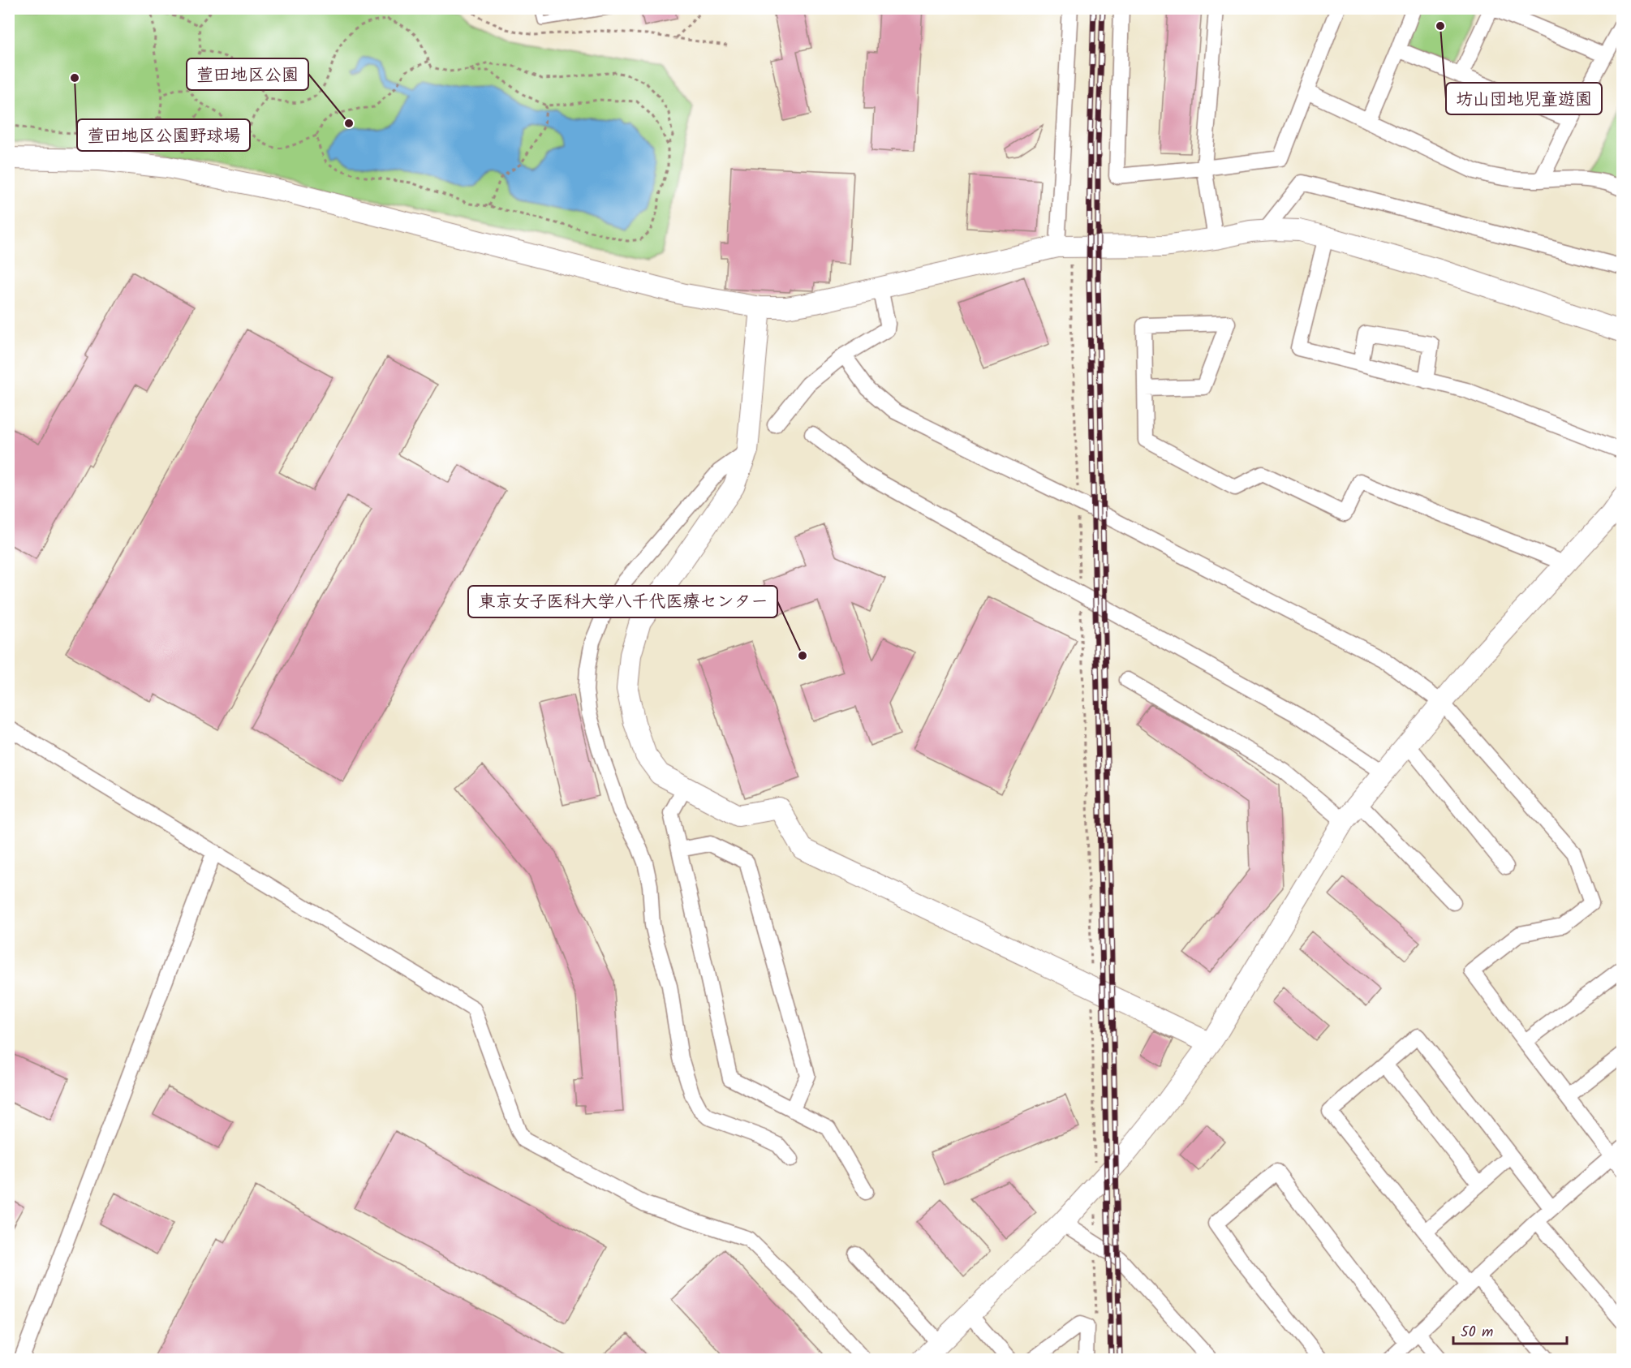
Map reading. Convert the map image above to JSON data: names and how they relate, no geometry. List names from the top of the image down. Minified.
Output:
{"places":["坊山団地児童遊園","萱田地区公園野球場","萱田地区公園","東京女子医科大学八千代医療センター"],"scale_bar":"50 m"}
